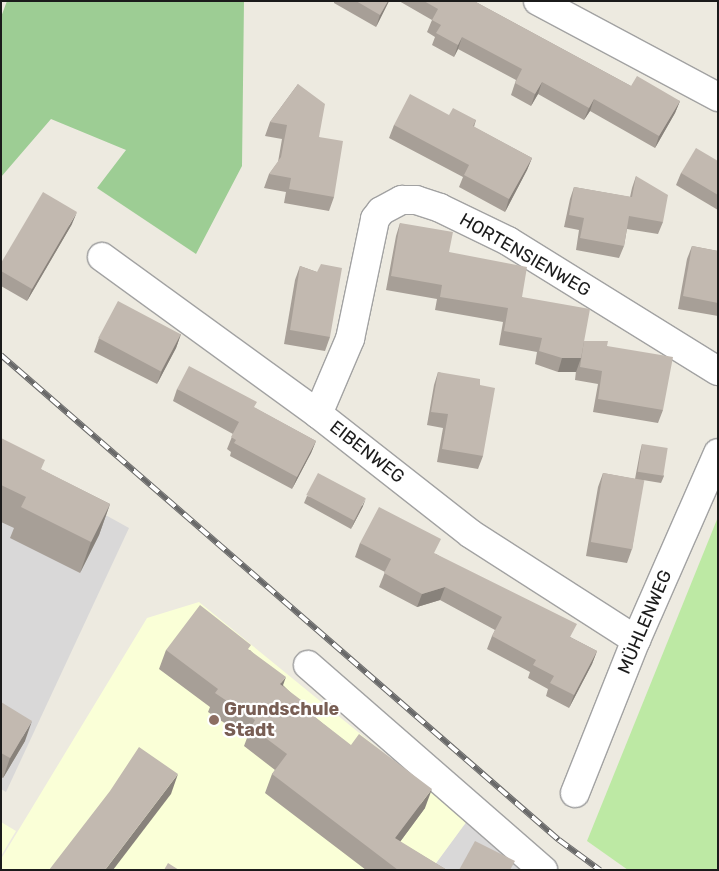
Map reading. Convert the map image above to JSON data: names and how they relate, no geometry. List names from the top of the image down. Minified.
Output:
{"streets":{"street":["HORTENSIENWEG","EIBENWEG","MÜHLENWEG"]},"crossings":[["HORTENSIENWEG","EIBENWEG"],["EIBENWEG","MÜHLENWEG"]],"places":["Grundschule Stadt"]}
